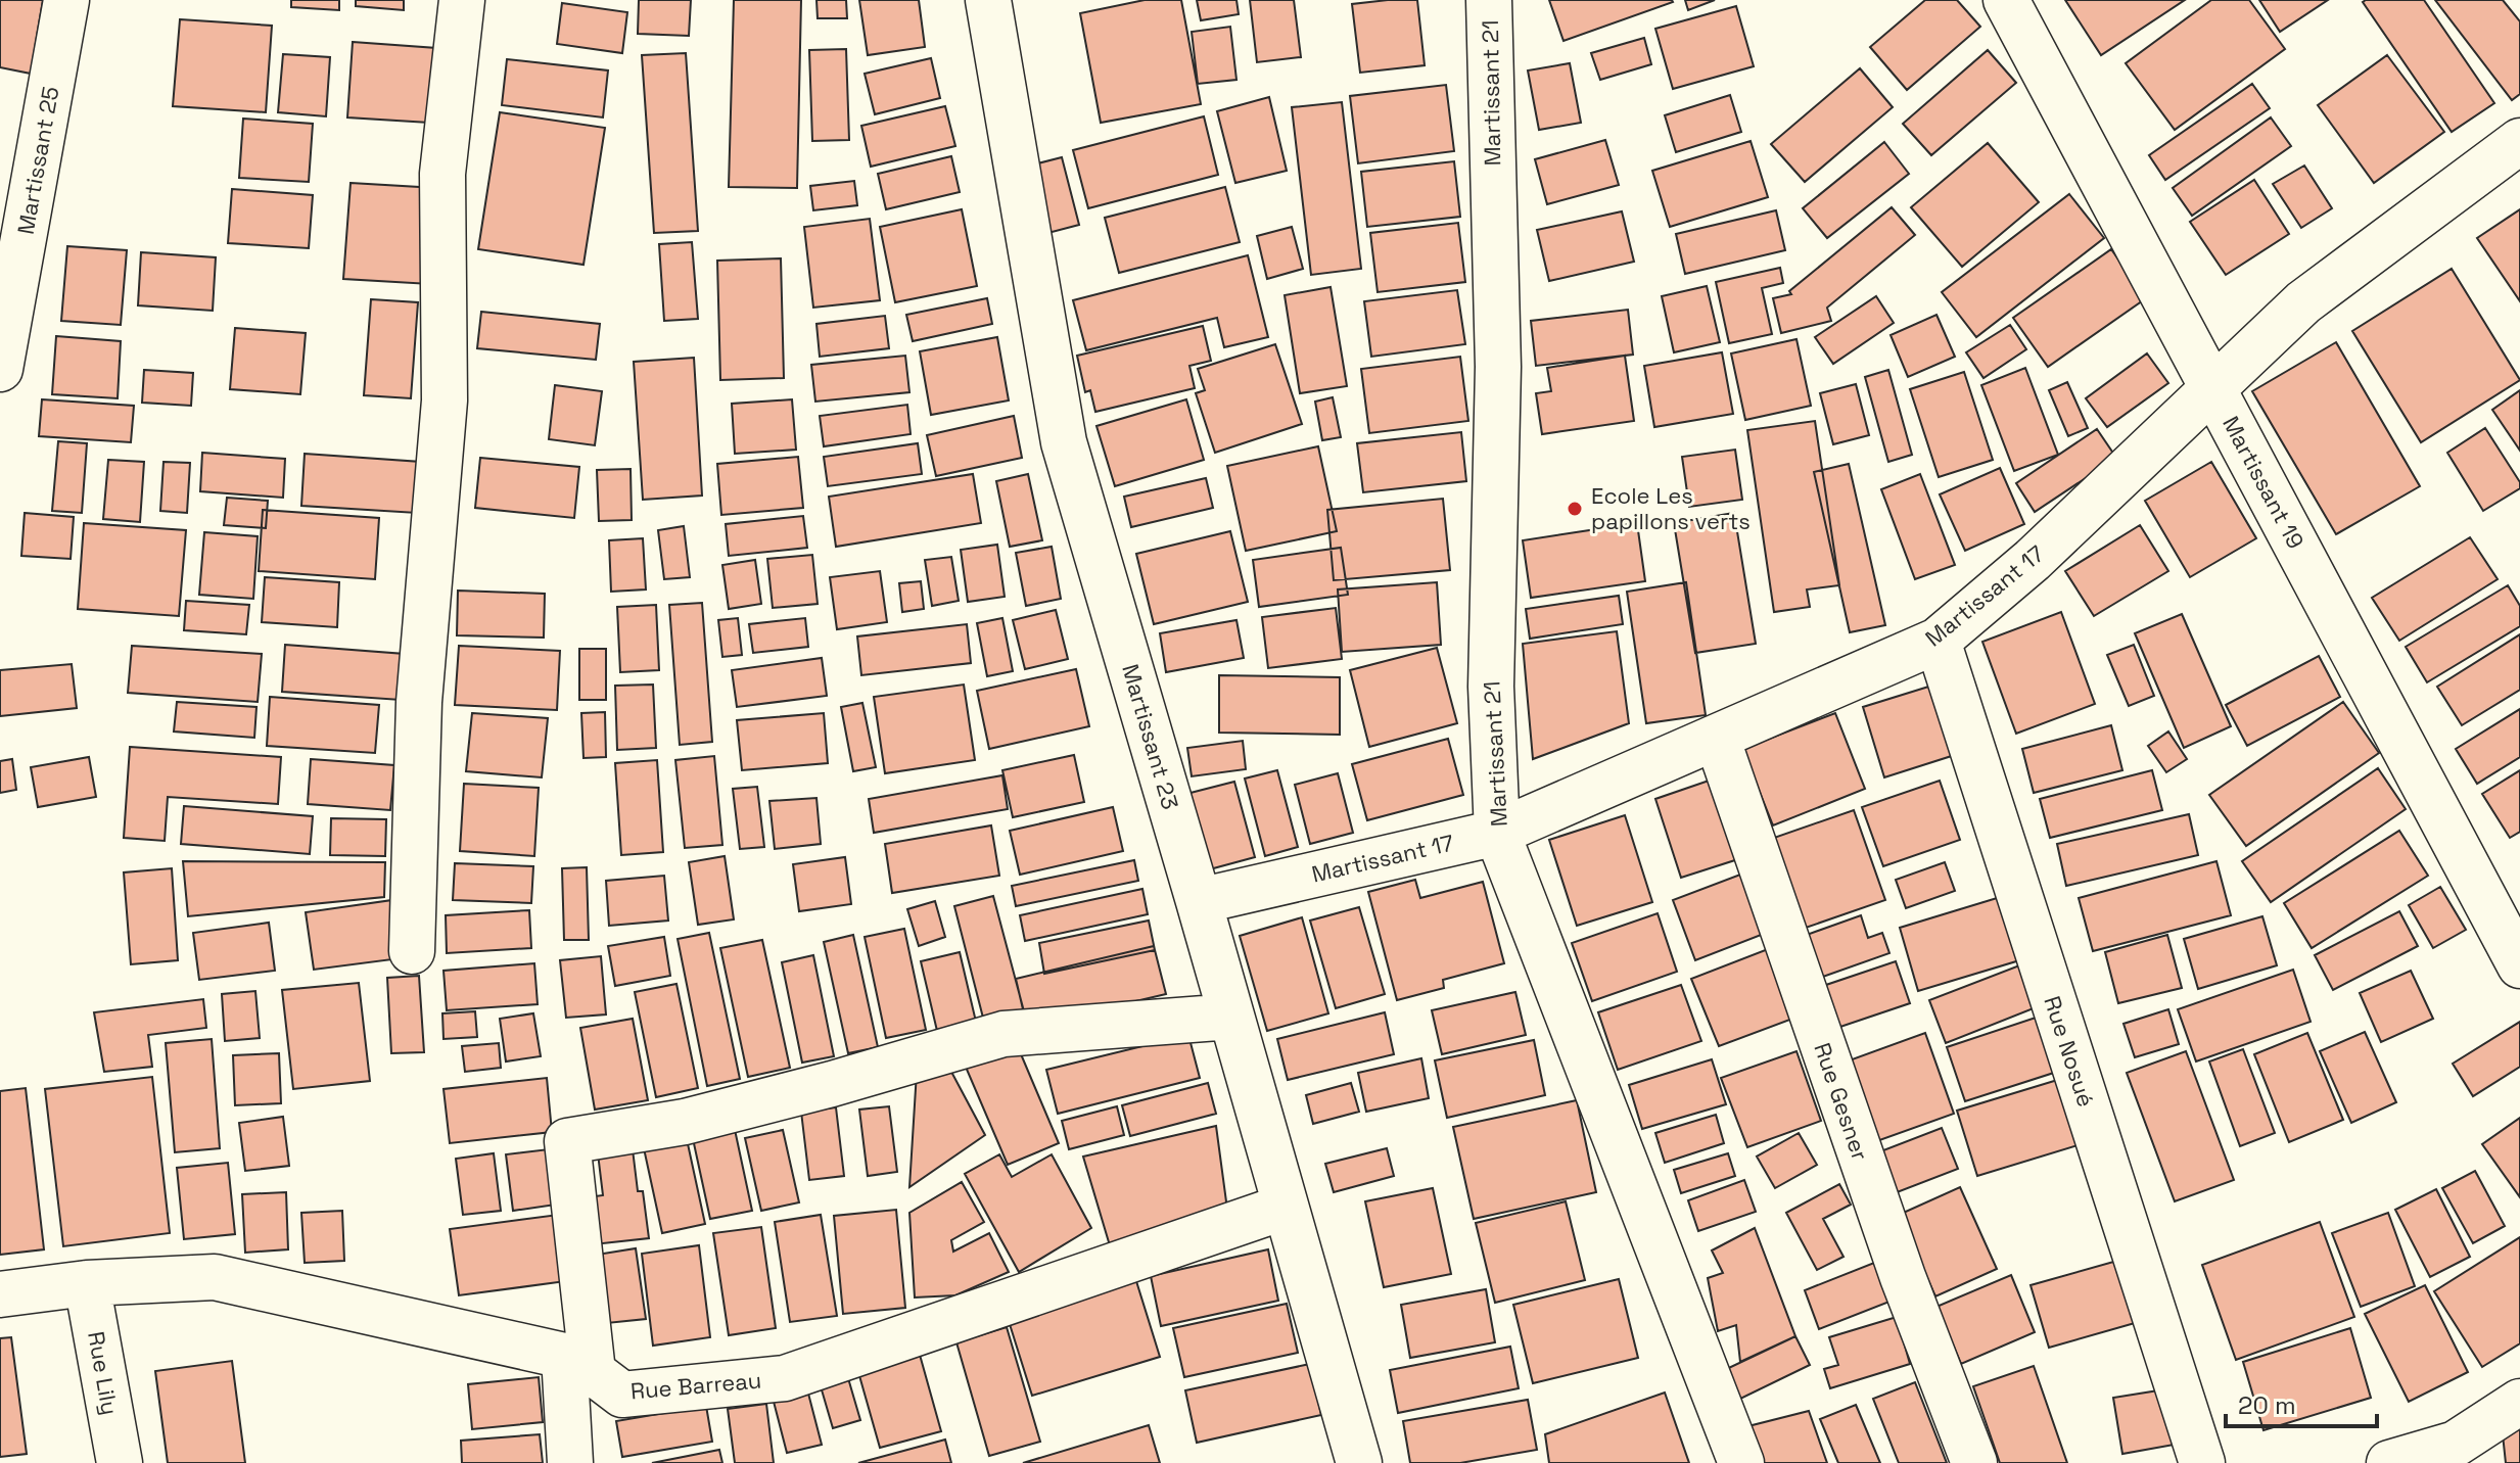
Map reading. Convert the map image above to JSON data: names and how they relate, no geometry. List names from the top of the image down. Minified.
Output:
{"streets":{"street":["Martissant 21","Martissant 25","Martissant 19","Martissant 17","Martissant 23","Rue Nosué","Rue Gesner","Rue Lily","Rue Barreau"]},"crossings":[["Martissant 21","Martissant 17"],["Martissant 19","Martissant 17"],["Martissant 17","Martissant 23"],["Martissant 17","Rue Nosué"],["Martissant 17","Rue Gesner"],["Martissant 23","Rue Barreau"],["Rue Lily","Rue Barreau"]],"places":["Ecole Les papillons verts"],"scale_bar":"20 m"}
